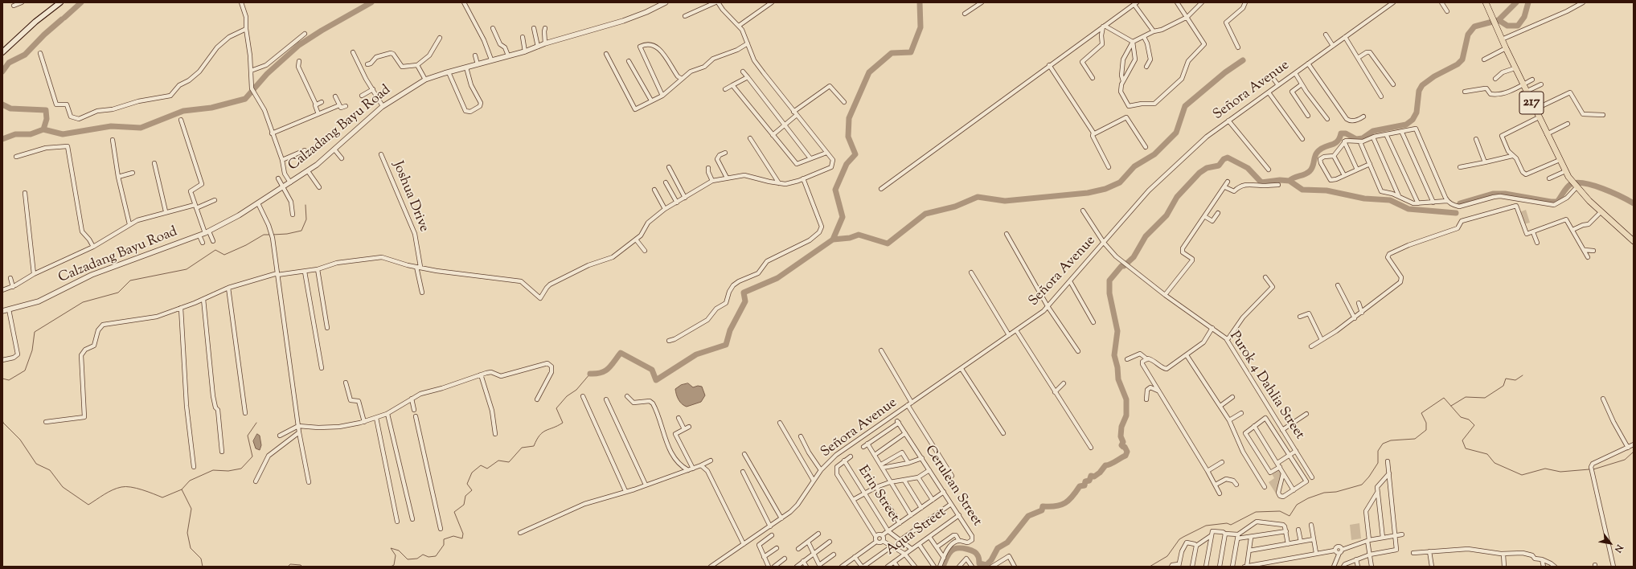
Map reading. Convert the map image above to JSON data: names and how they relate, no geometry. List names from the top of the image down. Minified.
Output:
{"streets":{"main road":["217"],"street":["Señora Avenue","Calzadang Bayu Road","Joshua Drive","Purok 4 Dahlia Street","Cerulean Street","Erin Street","Aqua Street"]},"crossings":[["Señora Avenue","Purok 4 Dahlia Street"],["Cerulean Street","Aqua Street"],["Erin Street","Aqua Street"]],"north":"bottom right"}
